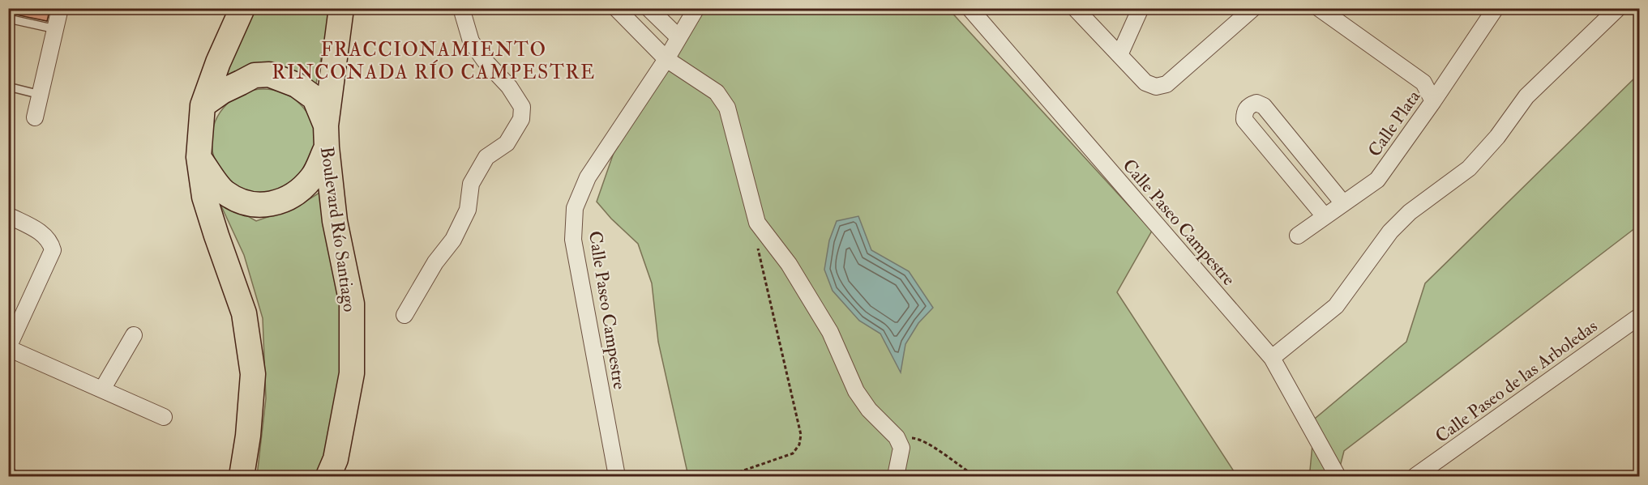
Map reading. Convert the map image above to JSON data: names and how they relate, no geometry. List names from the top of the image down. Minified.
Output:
{"streets":{"main road":["Boulevard Río Santiago"],"street":["Calle Plata","Calle Paseo Campestre","Calle Paseo de las Arboledas"]},"districts":["FRACCIONAMIENTO RINCONADA RÍO CAMPESTRE"]}
